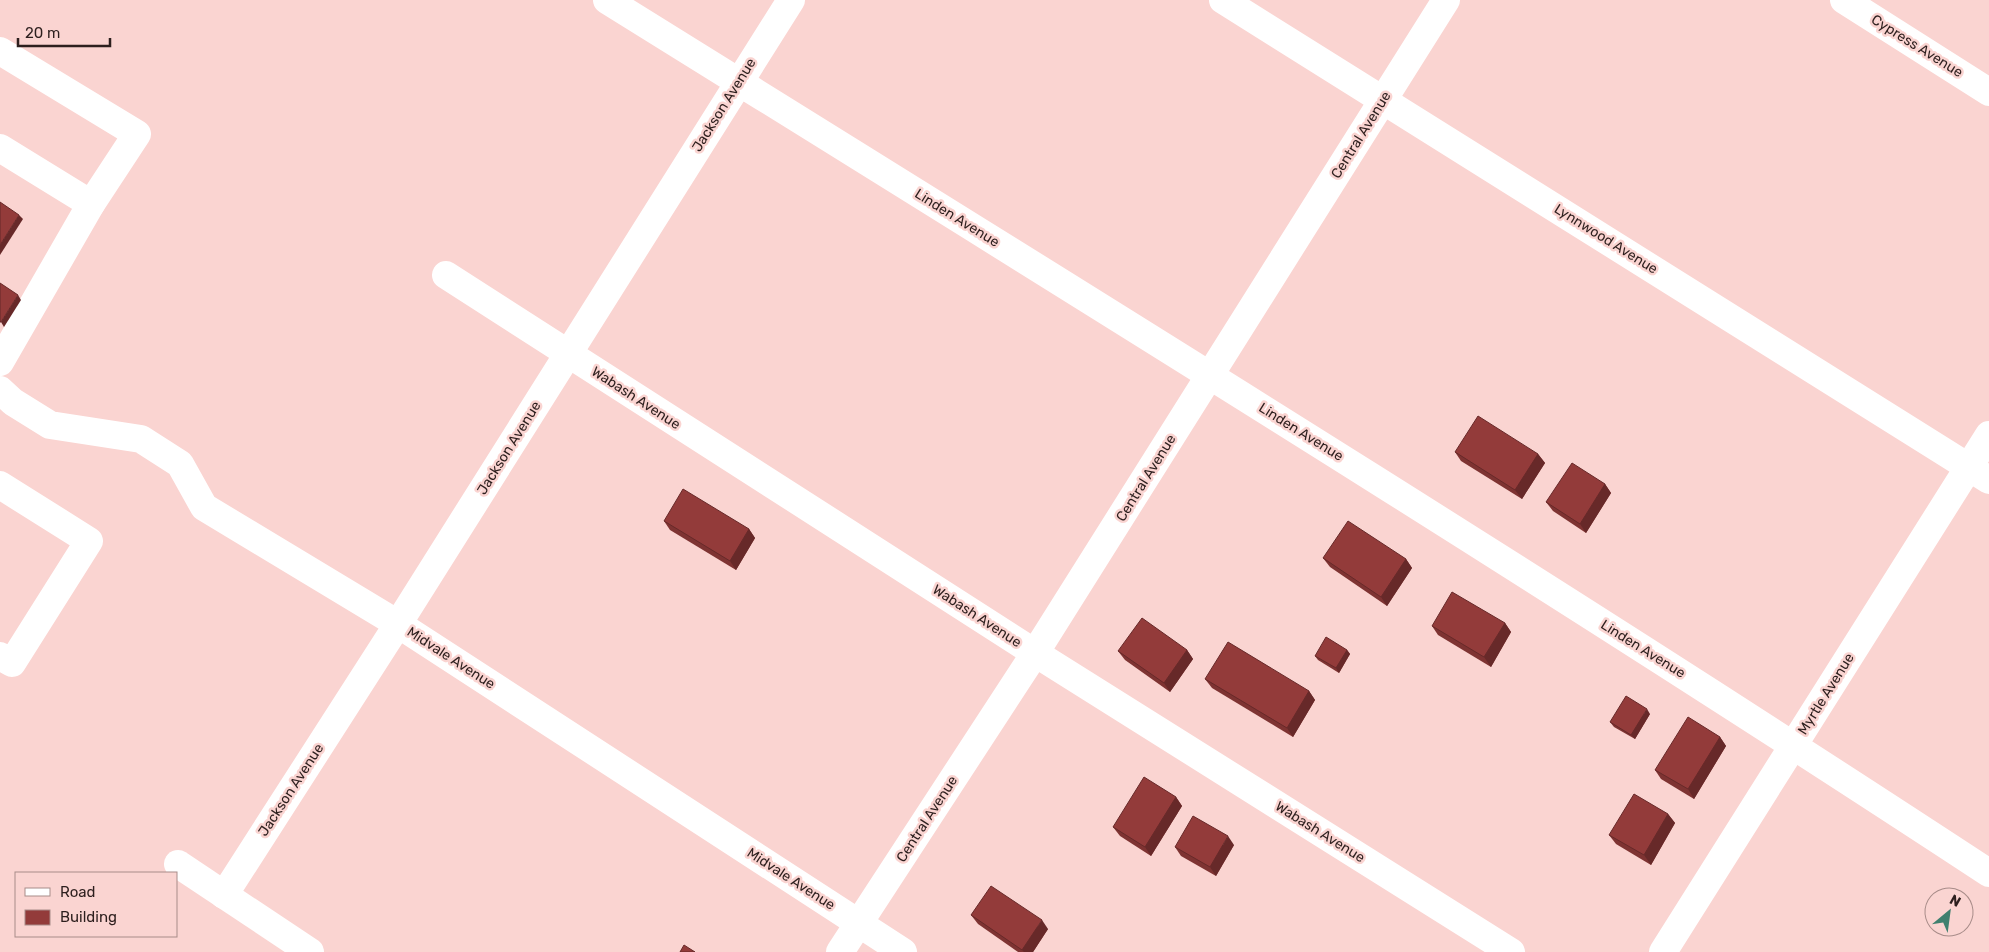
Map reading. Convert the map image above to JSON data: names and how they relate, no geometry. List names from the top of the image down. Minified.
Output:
{"streets":{"street":["Cypress Avenue","Jackson Avenue","Central Avenue","Linden Avenue","Lynnwood Avenue","Wabash Avenue","Midvale Avenue","Myrtle Avenue"]},"crossings":[["Jackson Avenue","Linden Avenue"],["Jackson Avenue","Wabash Avenue"],["Jackson Avenue","Midvale Avenue"],["Central Avenue","Linden Avenue"],["Central Avenue","Lynnwood Avenue"],["Central Avenue","Wabash Avenue"],["Central Avenue","Midvale Avenue"],["Linden Avenue","Myrtle Avenue"],["Lynnwood Avenue","Myrtle Avenue"]],"legend":["Road","Building"],"scale_bar":"20 m","north":"top right"}
